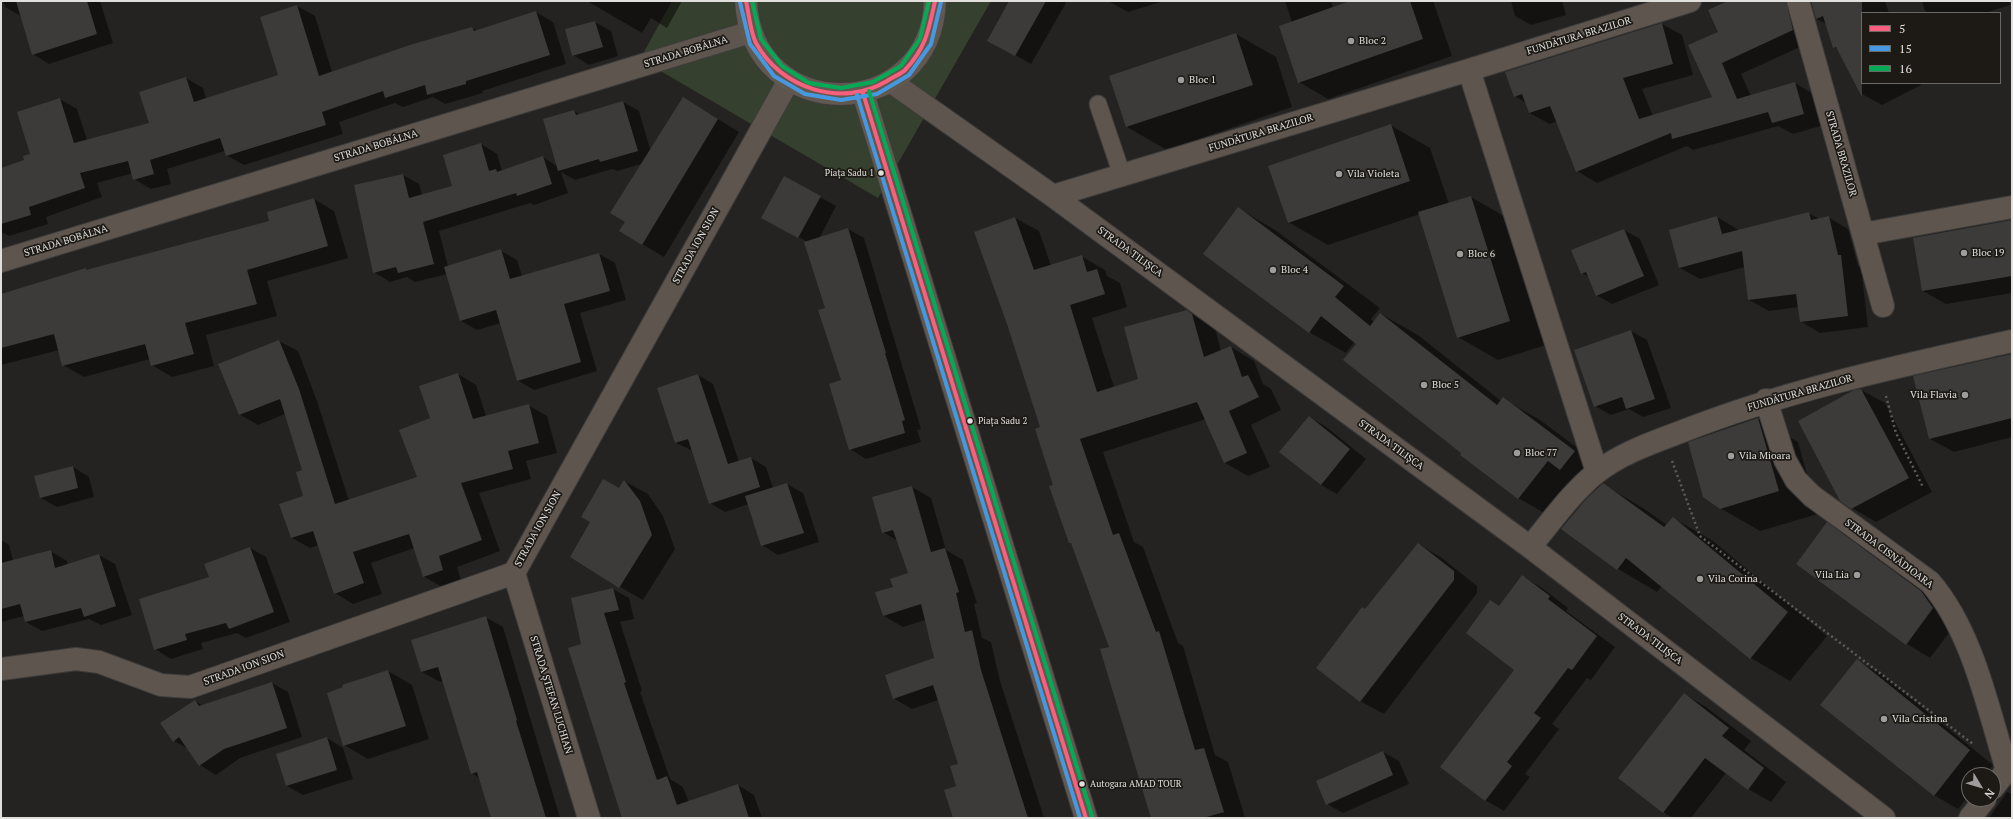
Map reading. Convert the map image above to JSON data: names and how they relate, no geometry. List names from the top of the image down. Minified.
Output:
{"streets":{"street":["FUNDĂTURA BRAZILOR","STRADA BOBÂLNA","STRADA BRAZILOR","STRADA ION SION","STRADA TILIȘCA","STRADA CISNĂDIOARA","STRADA ȘTEFAN LUCHIAN"]},"crossings":[["FUNDĂTURA BRAZILOR","STRADA TILIȘCA"],["FUNDĂTURA BRAZILOR","STRADA CISNĂDIOARA"],["STRADA ION SION","STRADA ȘTEFAN LUCHIAN"]],"places":["Bloc 2","Bloc 1","Piața Sadu 1","Vila Violeta","Bloc 19","Bloc 6","Bloc 4","Bloc 5","Vila Flavia","Piața Sadu 2","Bloc 77","Vila Mioara","Vila Lia","Vila Corina","Vila Cristina","Autogara AMAD TOUR"],"lines":["transit line 5","transit line 16","transit line 15"],"legend":["5","15","16"],"north":"bottom right"}
